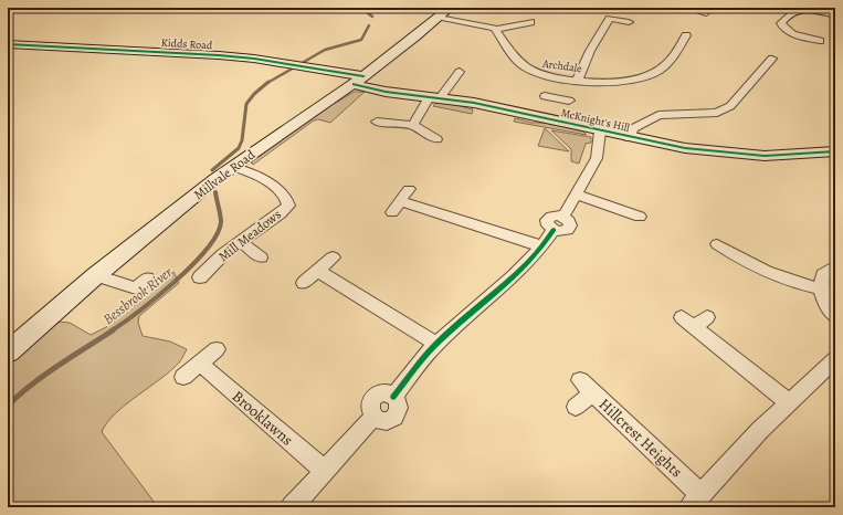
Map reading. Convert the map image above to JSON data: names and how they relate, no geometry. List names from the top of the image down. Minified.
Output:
{"streets":{"street":["Kidds Road","Archdale","McKnight's Hill","Millvale Road","Mill Meadows","Brooklawns","Hillcrest Heights"]},"crossings":[["Kidds Road","McKnight's Hill"],["Kidds Road","Millvale Road"],["McKnight's Hill","Millvale Road"],["Millvale Road","Mill Meadows"]],"water":["Bessbrook River"]}
